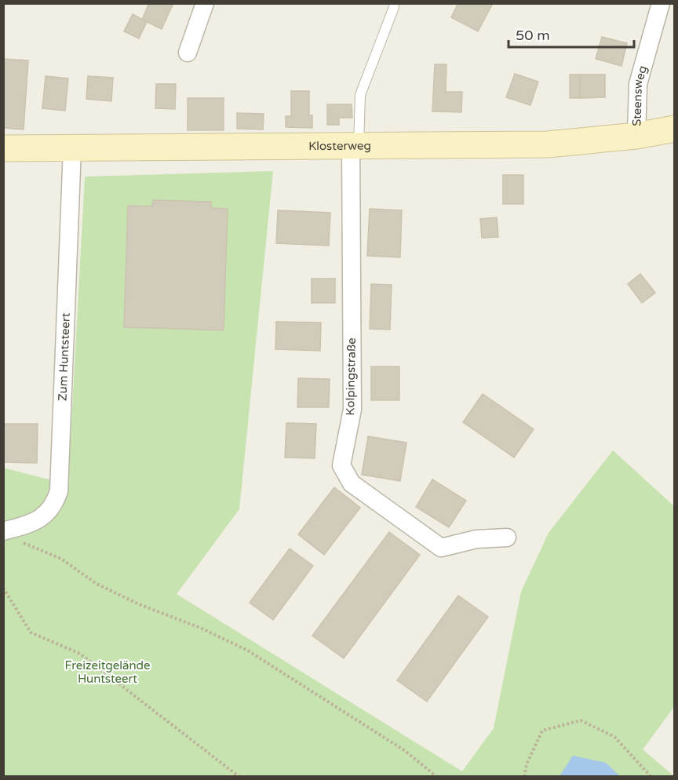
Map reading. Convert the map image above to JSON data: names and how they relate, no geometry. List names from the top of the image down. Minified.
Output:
{"streets":{"street":["Steensweg","Klosterweg","Zum Huntsteert","Kolpingstraße"]},"crossings":[["Steensweg","Klosterweg"],["Klosterweg","Zum Huntsteert"],["Klosterweg","Kolpingstraße"]],"parks":["Freizeitgelände Huntsteert"],"scale_bar":"50 m"}
